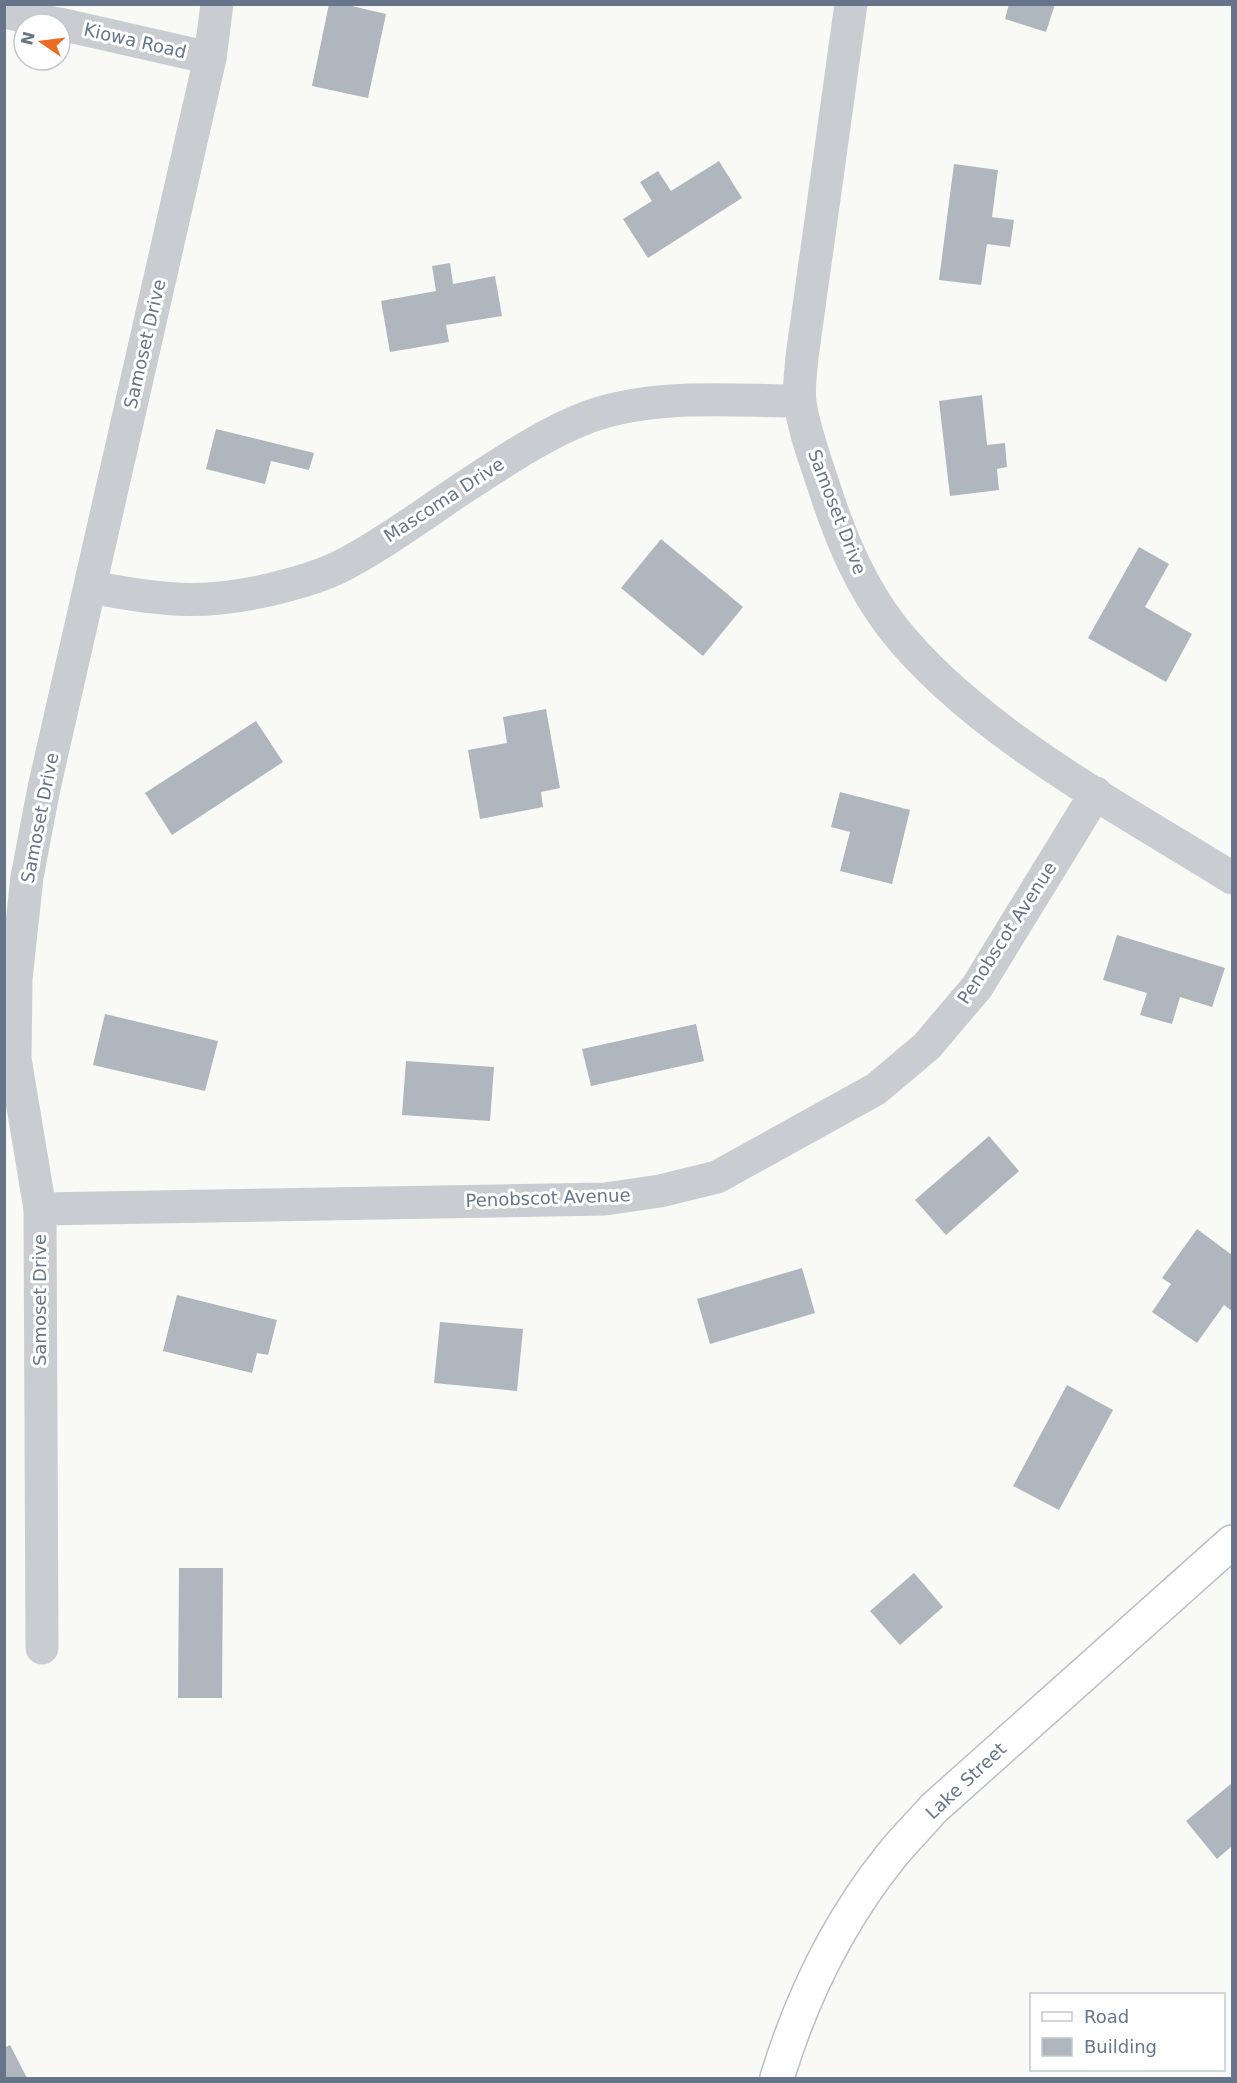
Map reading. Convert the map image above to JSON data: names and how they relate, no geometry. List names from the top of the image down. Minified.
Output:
{"streets":{"street":["Kiowa Road","Samoset Drive","Mascoma Drive","Penobscot Avenue","Lake Street"]},"crossings":[["Kiowa Road","Samoset Drive"],["Samoset Drive","Mascoma Drive"],["Samoset Drive","Penobscot Avenue"]],"legend":["Road","Building"],"north":"left"}
